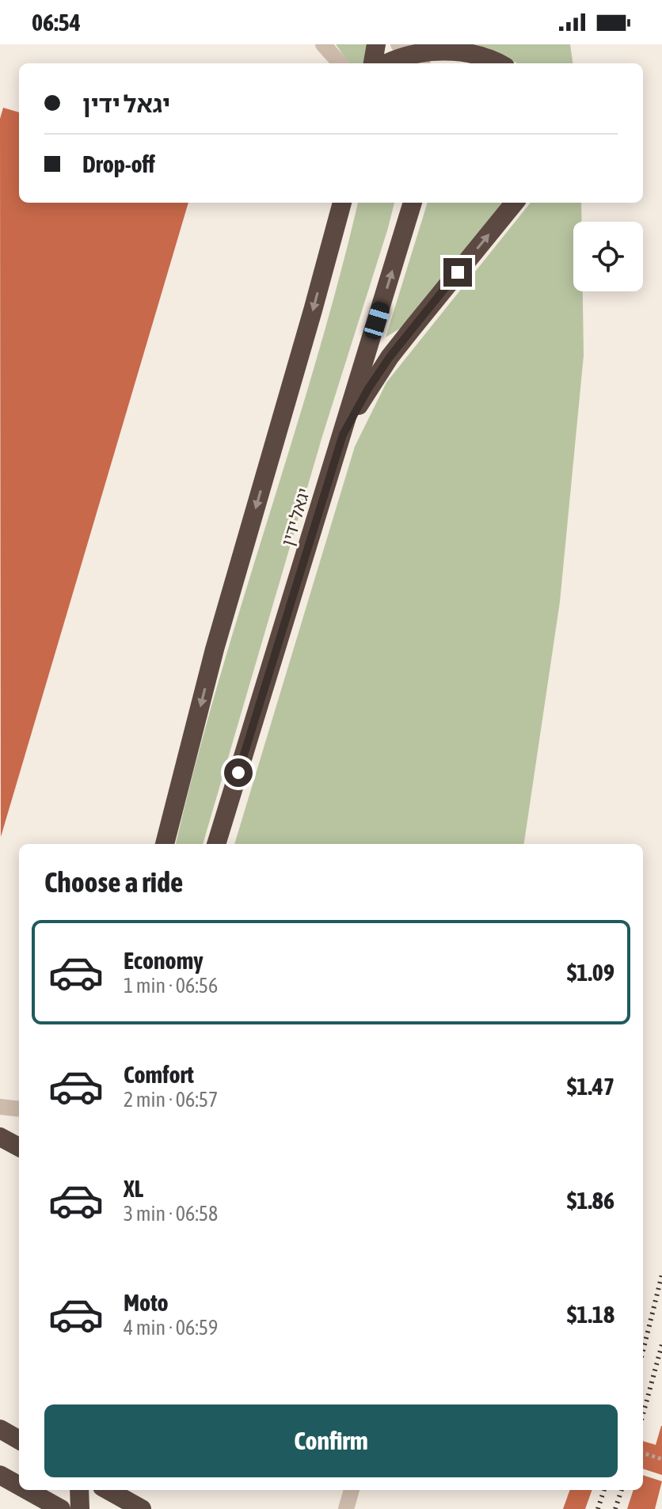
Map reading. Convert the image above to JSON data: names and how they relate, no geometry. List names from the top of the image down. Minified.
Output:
{"streets":{"highway":["יגאל ידין"]},"page":{"status":"06:54","banner":["יגאל ידין","Drop-off"],"heading":"Choose a ride","list":[{"name":"Economy","note":"1 min · 06:56","value":"$1.09"},{"name":"Comfort","note":"2 min · 06:57","value":"$1.47"},{"name":"XL","note":"3 min · 06:58","value":"$1.86"},{"name":"Moto","note":"4 min · 06:59","value":"$1.18"}],"buttons":"Confirm"}}
